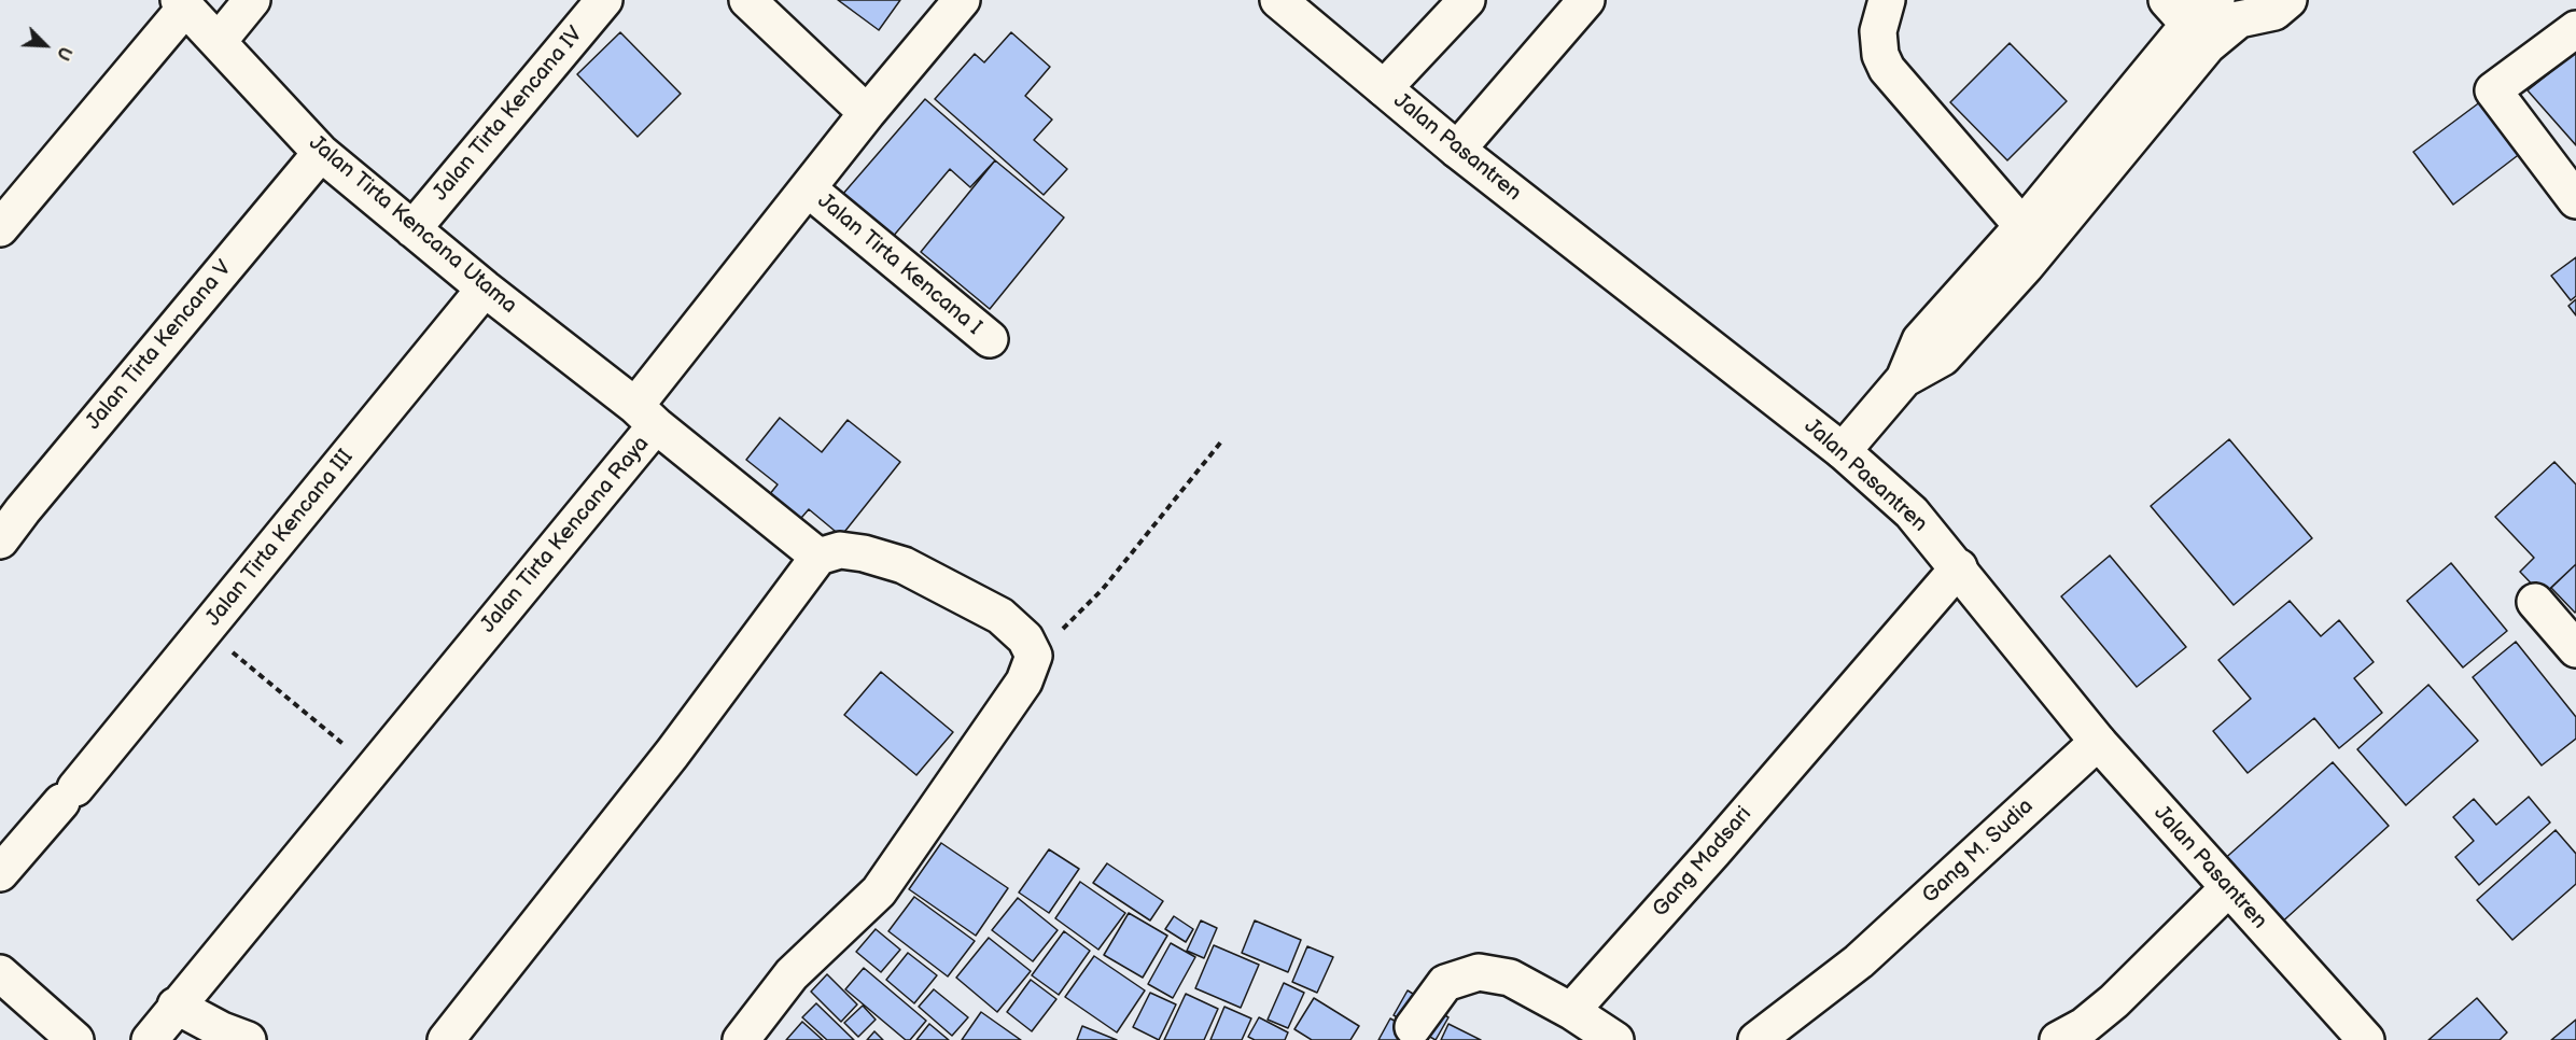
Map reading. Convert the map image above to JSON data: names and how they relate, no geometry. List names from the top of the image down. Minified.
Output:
{"streets":{"street":["Jalan Tirta Kencana IV","Jalan Pasantren","Jalan Tirta Kencana Utama","Jalan Tirta Kencana I","Jalan Tirta Kencana V","Jalan Tirta Kencana Raya","Jalan Tirta Kencana III","Gang M. Sudia","Gang Madsari"]},"crossings":[["Jalan Tirta Kencana IV","Jalan Tirta Kencana Utama"],["Jalan Pasantren","Gang M. Sudia"],["Jalan Pasantren","Gang Madsari"],["Jalan Tirta Kencana Utama","Jalan Tirta Kencana V"],["Jalan Tirta Kencana Utama","Jalan Tirta Kencana Raya"],["Jalan Tirta Kencana Utama","Jalan Tirta Kencana III"],["Jalan Tirta Kencana I","Jalan Tirta Kencana Raya"]],"north":"bottom right"}
